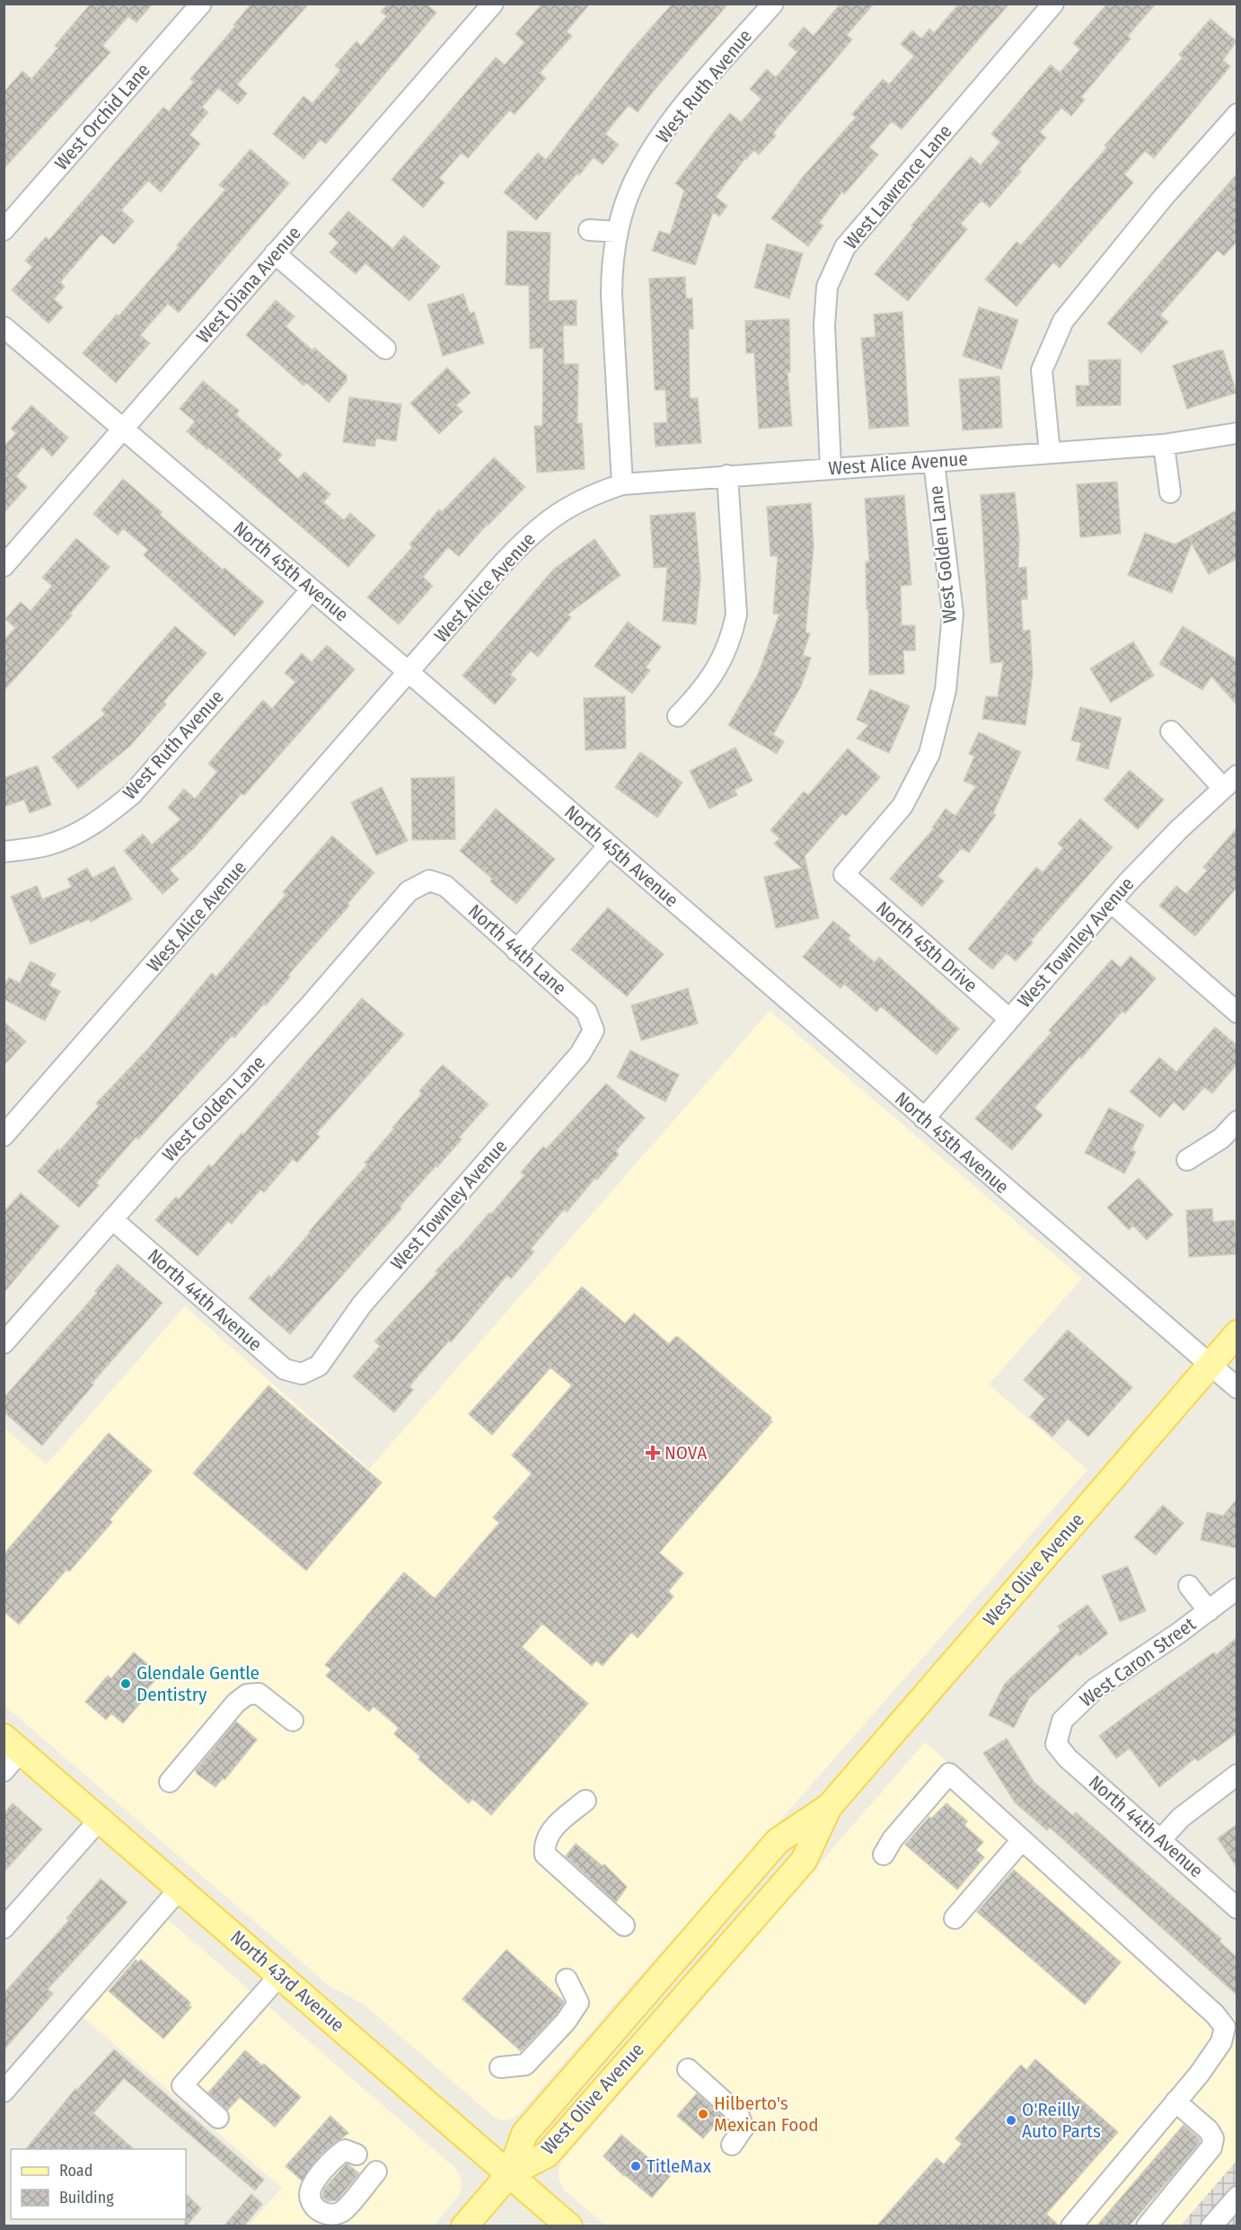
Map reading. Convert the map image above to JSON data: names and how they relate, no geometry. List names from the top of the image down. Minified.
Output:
{"streets":{"main road":["West Olive Avenue","North 43rd Avenue"],"street":["West Ruth Avenue","West Orchid Lane","West Lawrence Lane","West Diana Avenue","West Alice Avenue","West Golden Lane","North 45th Avenue","West Townley Avenue","North 45th Drive","North 44th Lane","North 44th Avenue","West Caron Street"]},"crossings":[["West Ruth Avenue","West Alice Avenue"],["West Ruth Avenue","North 45th Avenue"],["West Lawrence Lane","West Alice Avenue"],["West Diana Avenue","North 45th Avenue"],["West Alice Avenue","West Golden Lane"],["West Alice Avenue","North 45th Avenue"],["West Golden Lane","North 45th Drive"],["West Golden Lane","North 44th Lane"],["West Golden Lane","North 44th Avenue"],["North 45th Avenue","West Townley Avenue"],["North 45th Avenue","West Olive Avenue"],["West Townley Avenue","North 45th Drive"],["West Townley Avenue","North 44th Lane"],["West Townley Avenue","North 44th Avenue"],["North 44th Avenue","West Caron Street"],["West Olive Avenue","North 43rd Avenue"]],"places":{"health":["NOVA"],"other":["Glendale Gentle Dentistry","Hilberto's Mexican Food","O'Reilly Auto Parts","TitleMax"]},"legend":["Road","Building"]}
